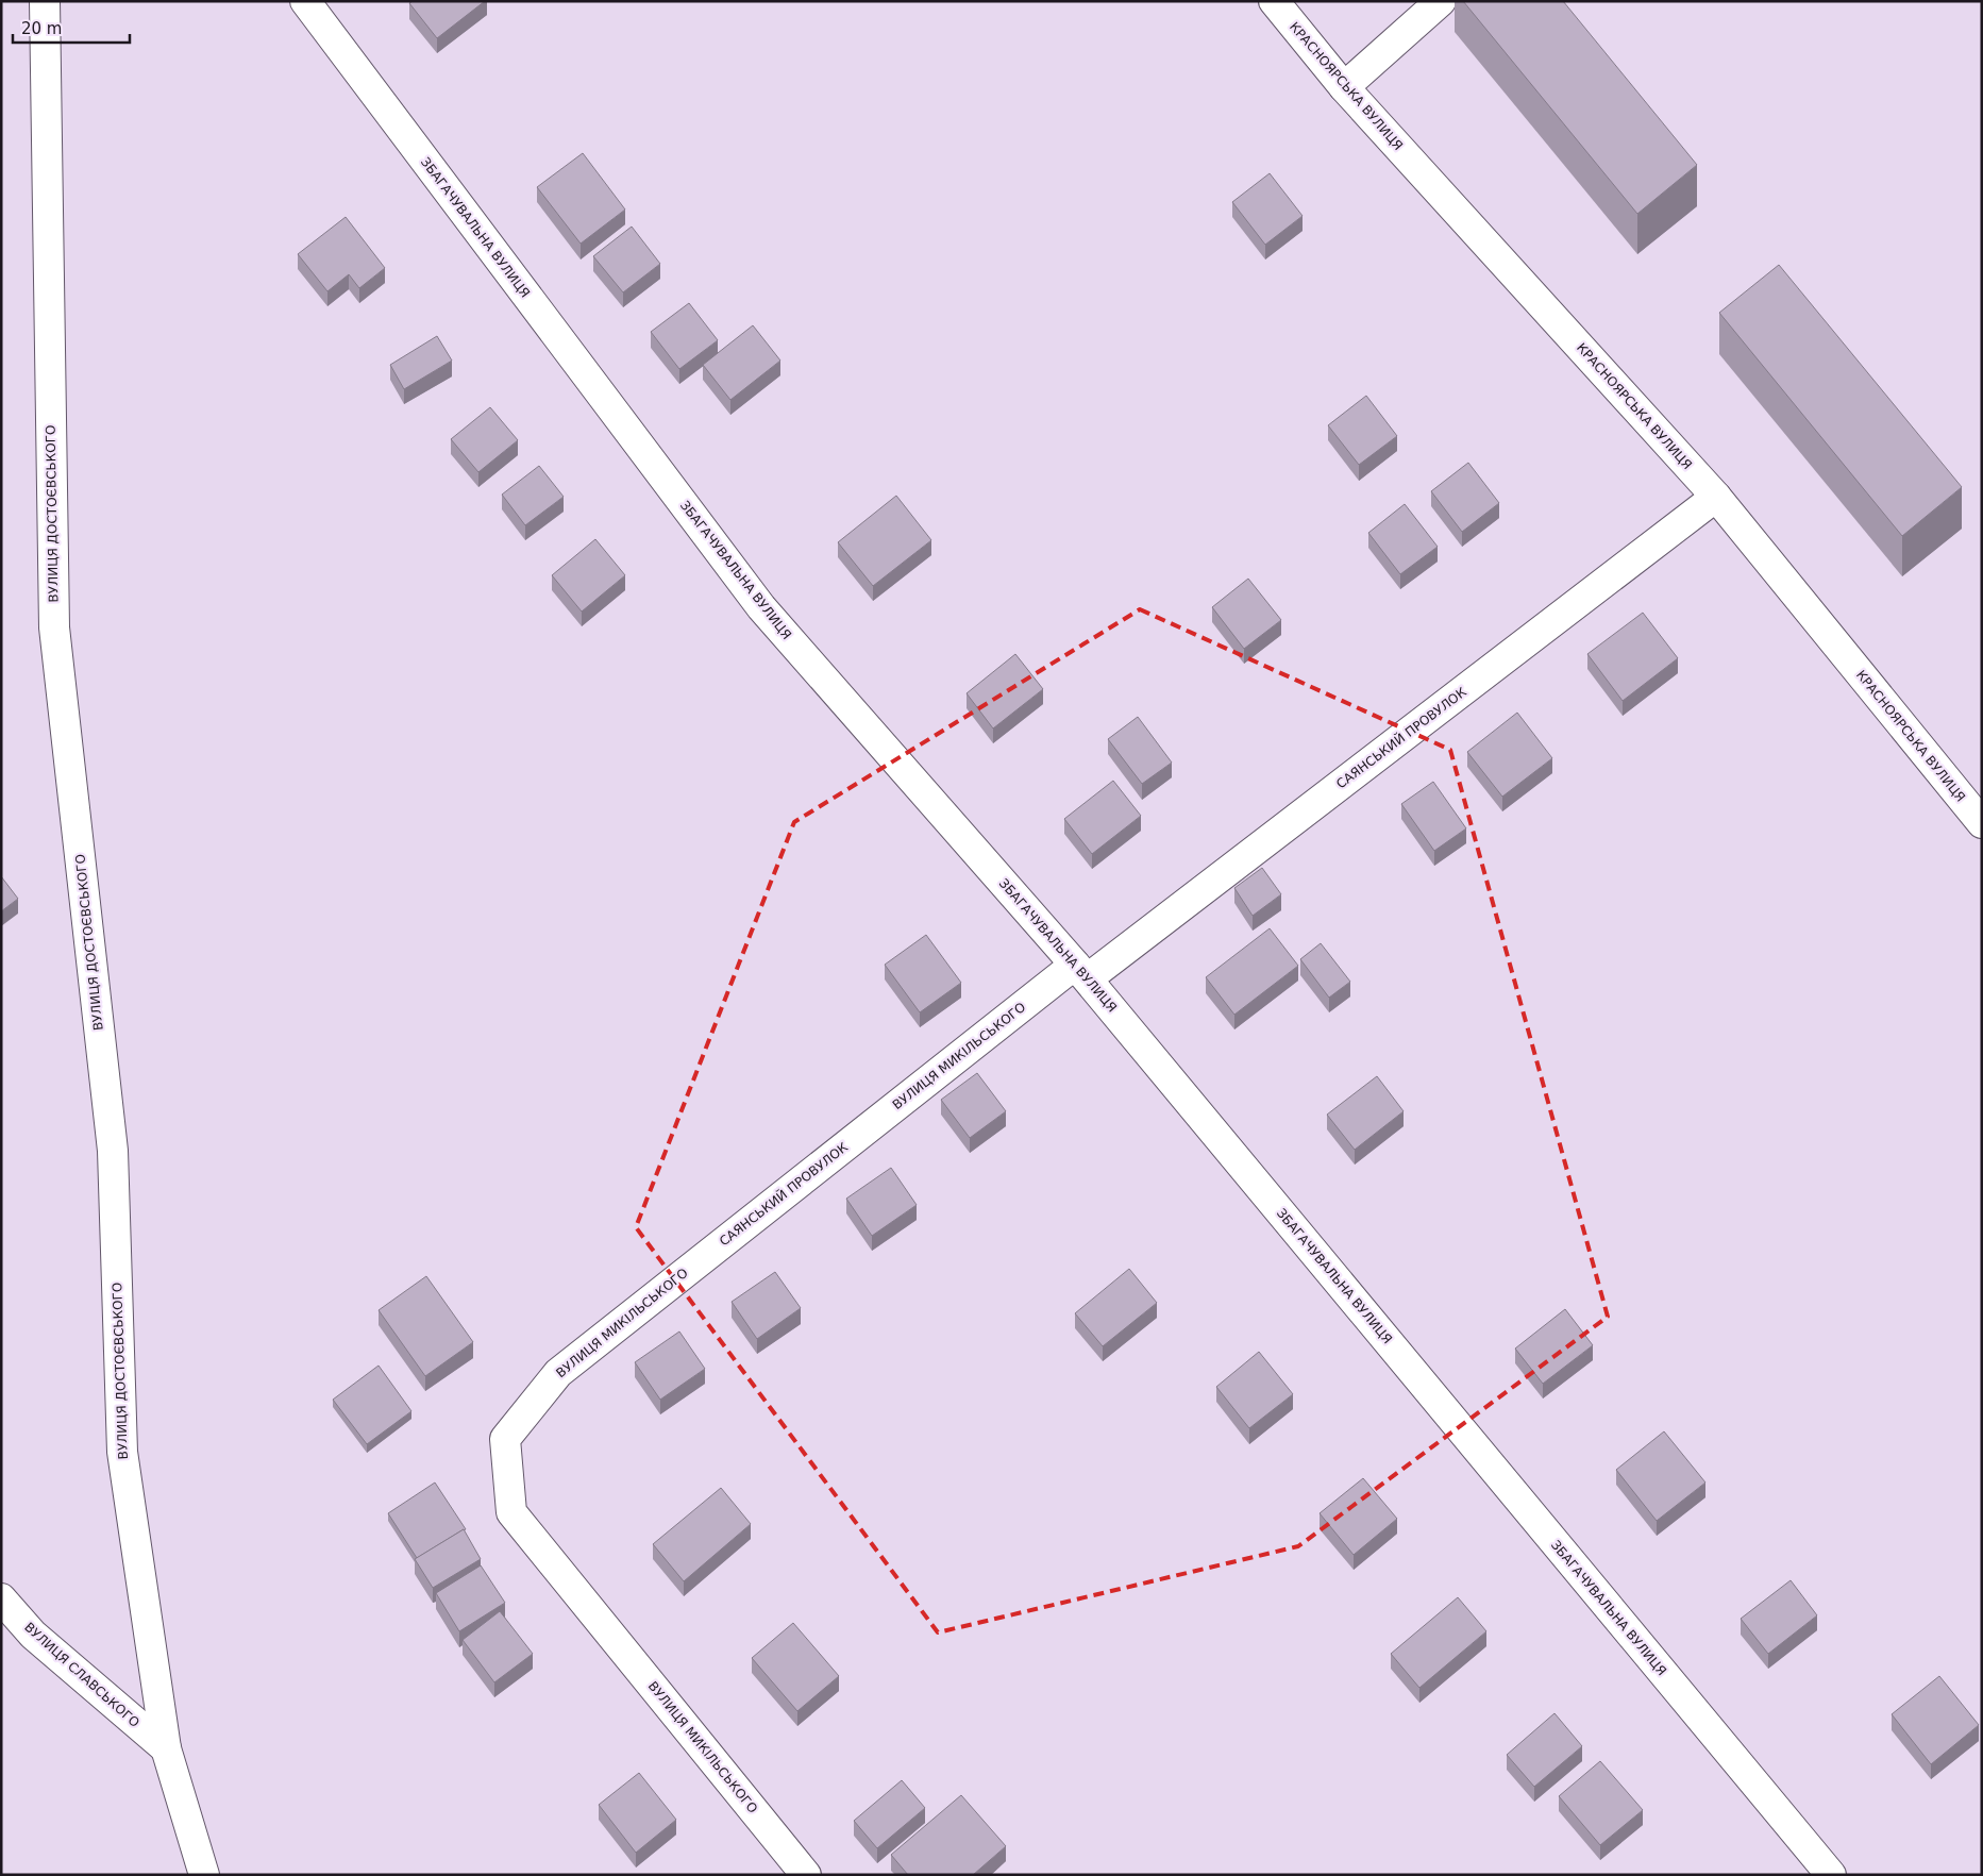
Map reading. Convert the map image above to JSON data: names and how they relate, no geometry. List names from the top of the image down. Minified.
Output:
{"streets":{"street":["КРАСНОЯРСЬКА ВУЛИЦЯ","ЗБАГАЧУВАЛЬНА ВУЛИЦЯ","ВУЛИЦЯ ДОСТОЄВСЬКОГО","САЯНСЬКИЙ ПРОВУЛОК","ВУЛИЦЯ МИКІЛЬСЬКОГО","ВУЛИЦЯ СЛАВСЬКОГО"]},"crossings":[["КРАСНОЯРСЬКА ВУЛИЦЯ","САЯНСЬКИЙ ПРОВУЛОК"],["ЗБАГАЧУВАЛЬНА ВУЛИЦЯ","САЯНСЬКИЙ ПРОВУЛОК"],["ЗБАГАЧУВАЛЬНА ВУЛИЦЯ","ВУЛИЦЯ МИКІЛЬСЬКОГО"],["ВУЛИЦЯ ДОСТОЄВСЬКОГО","ВУЛИЦЯ СЛАВСЬКОГО"],["САЯНСЬКИЙ ПРОВУЛОК","ВУЛИЦЯ МИКІЛЬСЬКОГО"]],"scale_bar":"20 m"}
